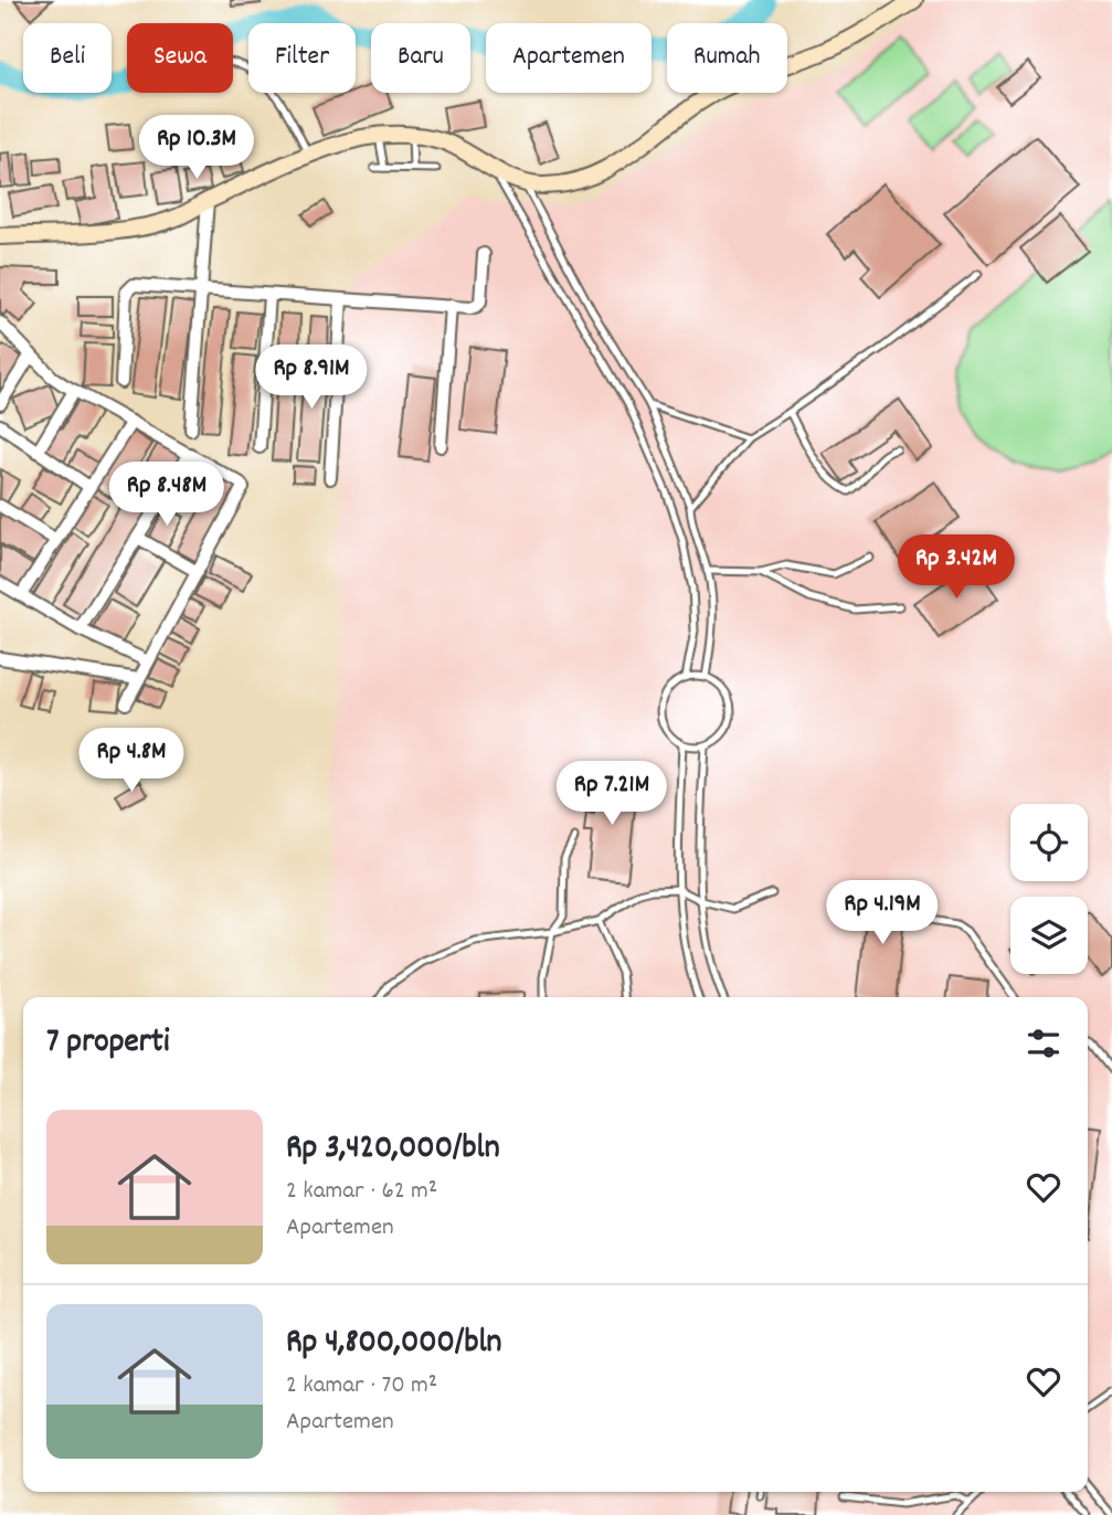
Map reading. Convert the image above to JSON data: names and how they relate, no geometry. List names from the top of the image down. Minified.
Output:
{"page":{"chip":["Beli","Sewa","Filter","Baru","Apartemen","Rumah"],"price":["Rp 10.3M","Rp 8.91M","Rp 8.48M","Rp 3.42M","Rp 4.8M","Rp 7.21M","Rp 4.19M"],"heading":"7 properti","list":[{"name":"Rp 3,420,000/bln","note":"2 kamar · 62 m² · Apartemen"},{"name":"Rp 4,800,000/bln","note":"2 kamar · 70 m² · Apartemen"}]}}
